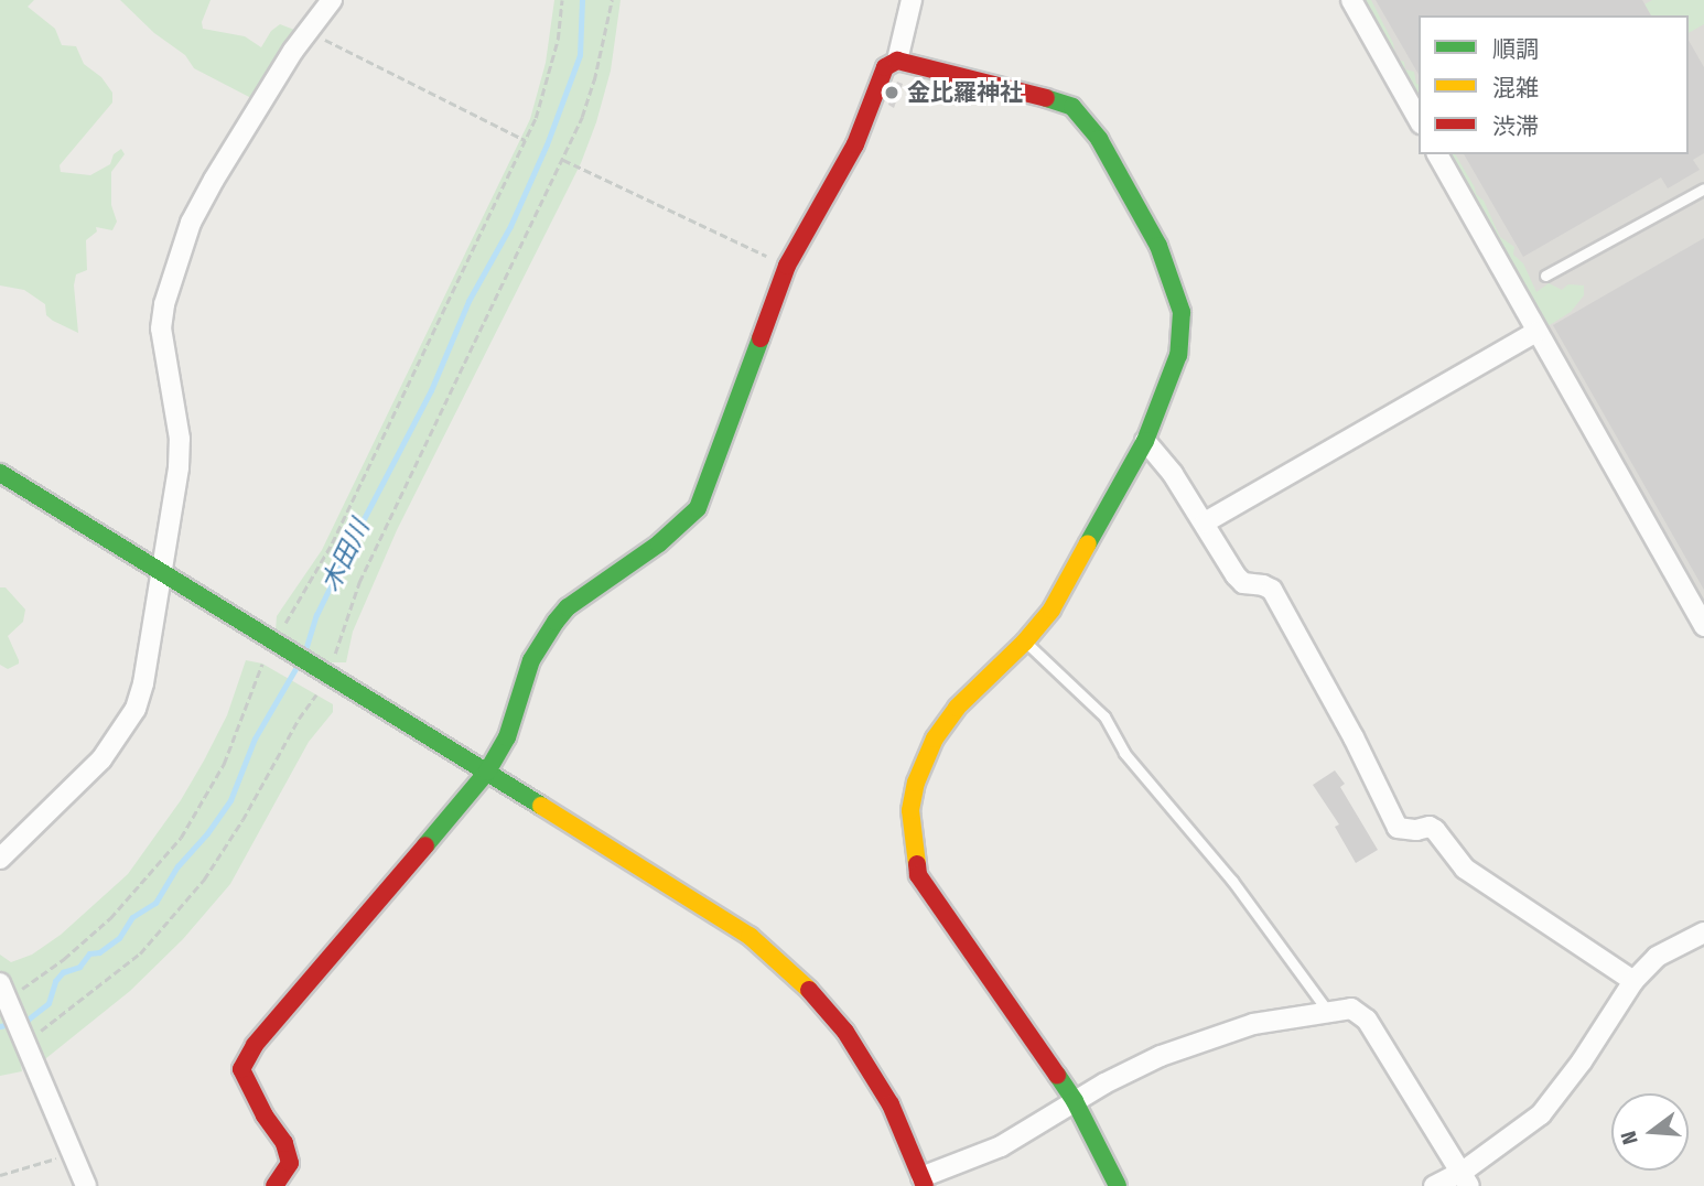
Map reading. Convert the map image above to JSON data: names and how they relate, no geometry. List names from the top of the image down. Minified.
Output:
{"water":["木田川"],"places":["金比羅神社"],"legend":["順調","混雑","渋滞"],"north":"left"}
